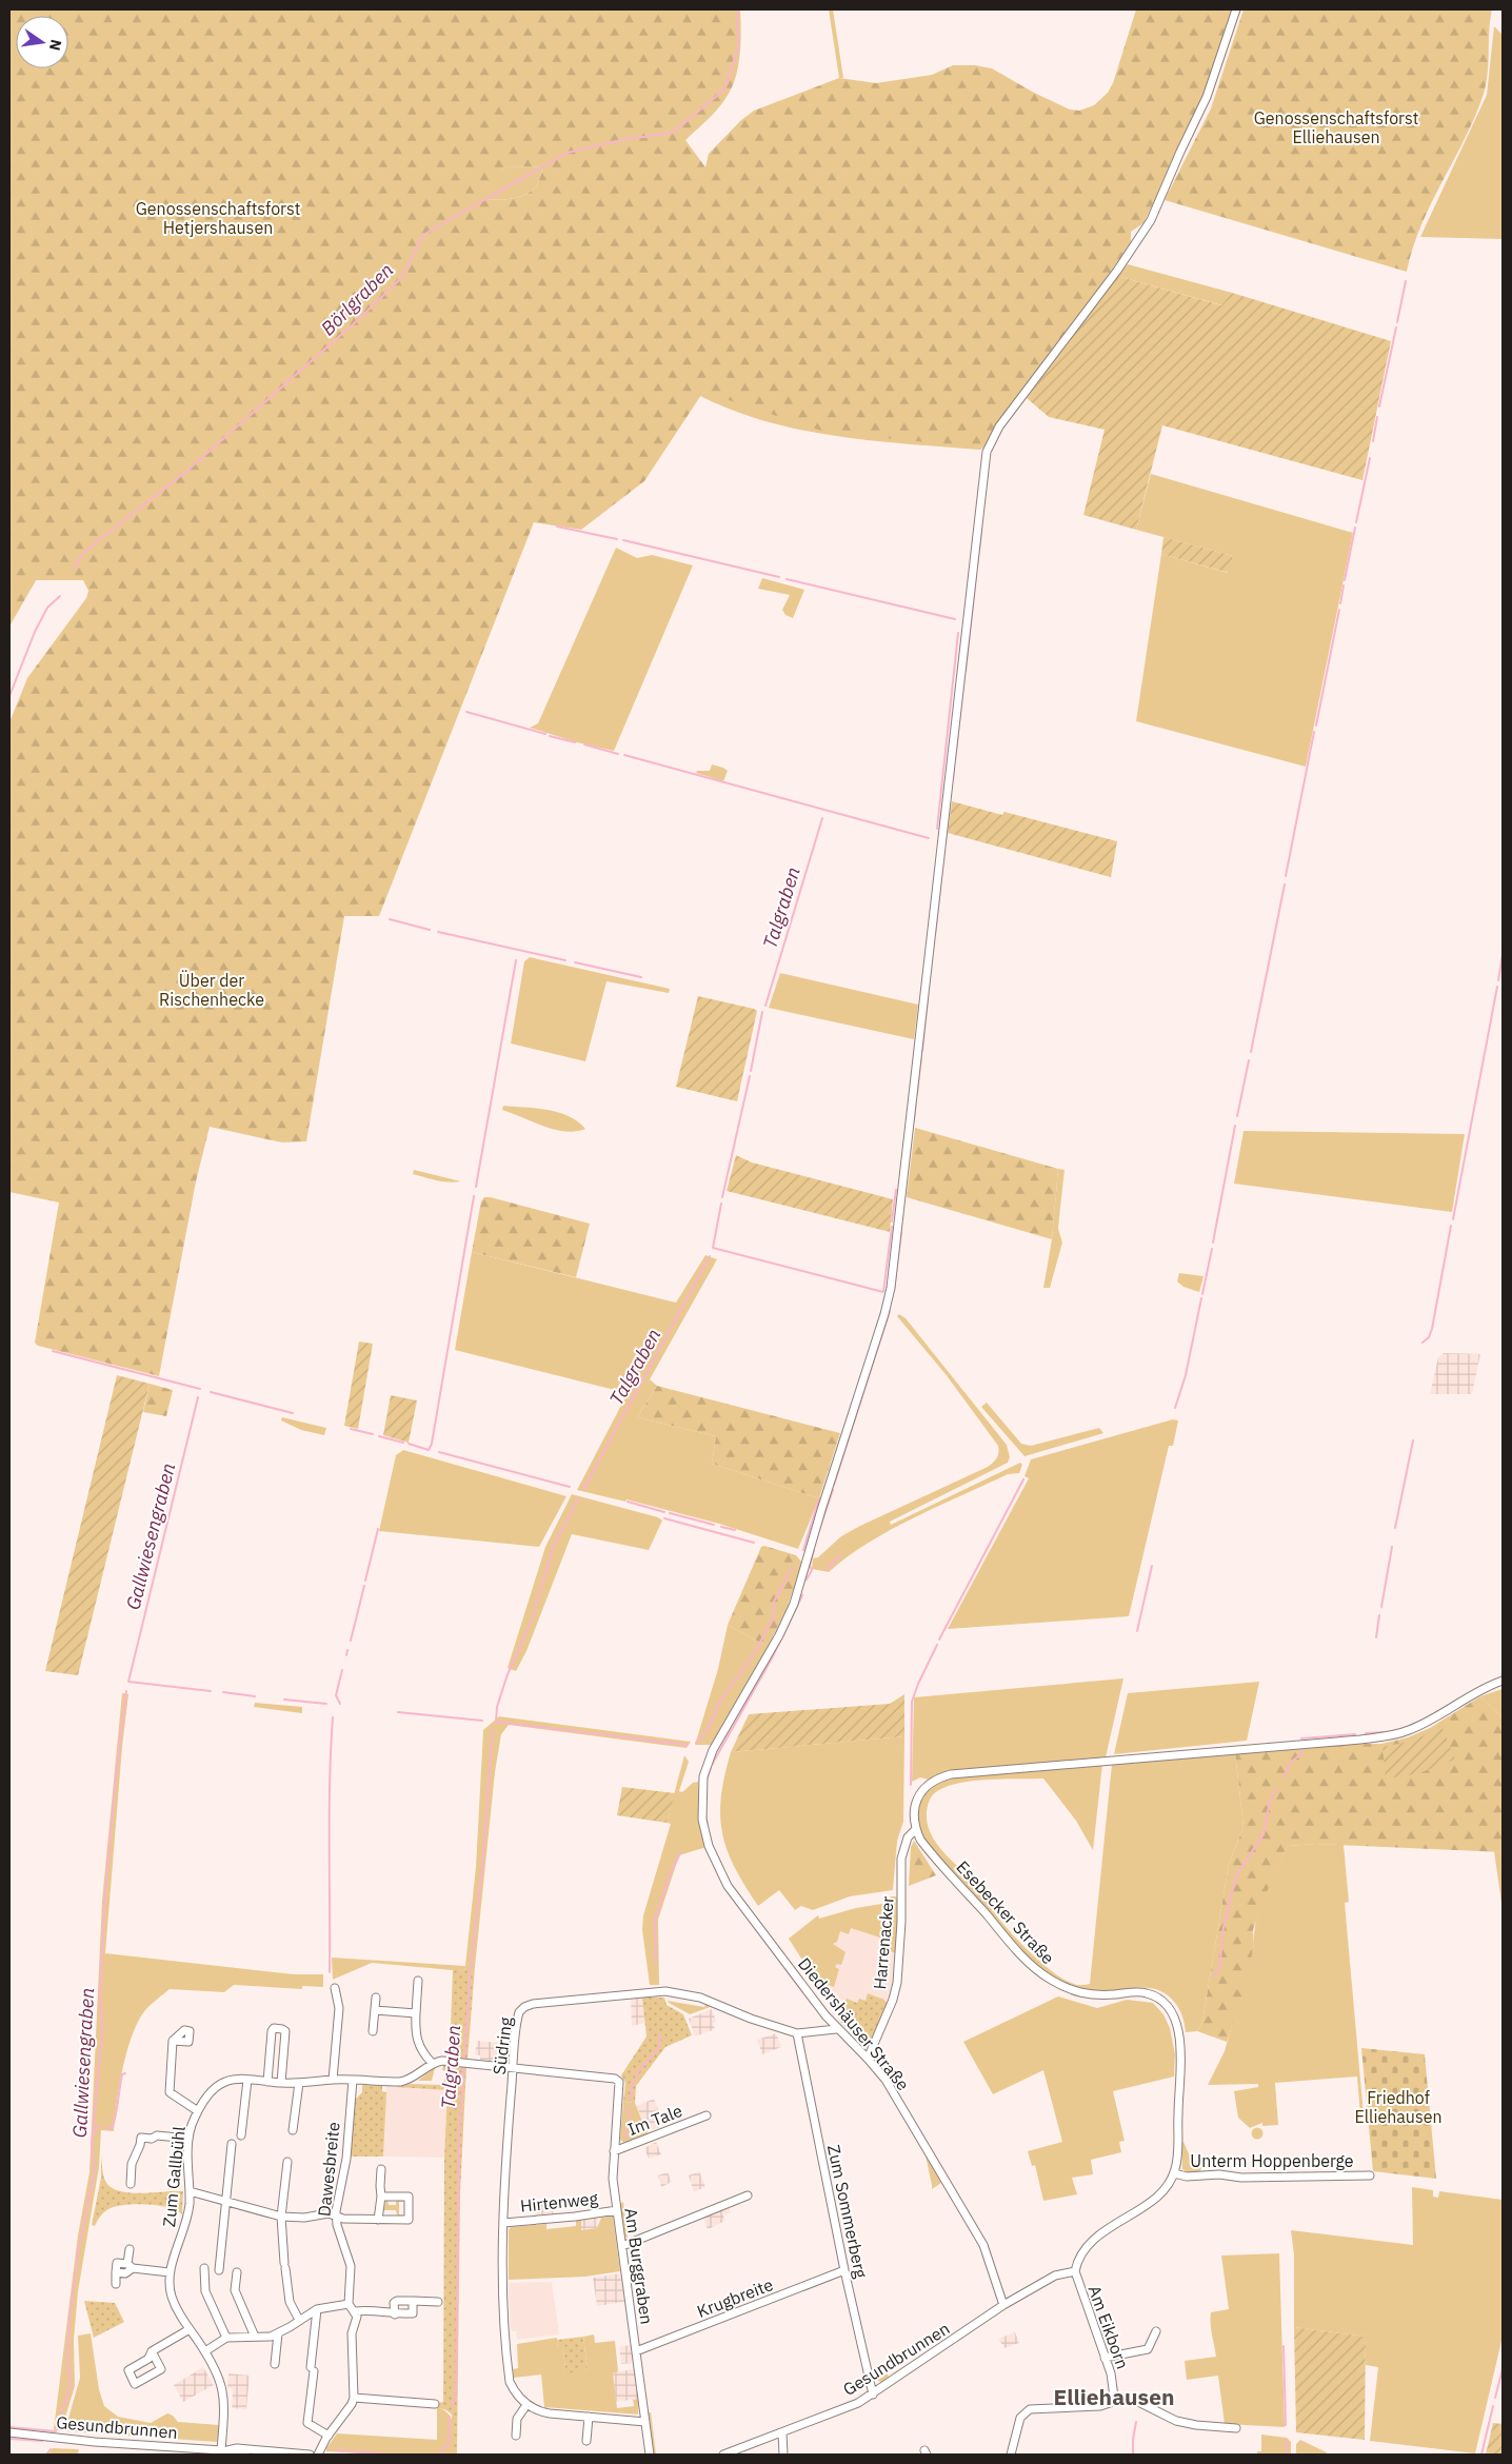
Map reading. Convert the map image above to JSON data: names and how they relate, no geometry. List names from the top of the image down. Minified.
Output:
{"streets":{"street":["Esebecker Straße","Harrenacker","Diedershäuser Straße","Südring","Im Tale","Unterm Hoppenberge","Dawesbreite","Zum Gallbühl","Hirtenweg","Zum Sommerberg","Am Burggraben","Krugbreite","Am Eikborn","Gesundbrunnen"]},"crossings":[["Esebecker Straße","Harrenacker"],["Esebecker Straße","Unterm Hoppenberge"],["Esebecker Straße","Am Eikborn"],["Harrenacker","Diedershäuser Straße"],["Diedershäuser Straße","Südring"],["Diedershäuser Straße","Gesundbrunnen"],["Südring","Hirtenweg"],["Südring","Zum Sommerberg"],["Südring","Am Burggraben"],["Im Tale","Am Burggraben"],["Unterm Hoppenberge","Am Eikborn"],["Dawesbreite","Zum Gallbühl"],["Zum Gallbühl","Gesundbrunnen"],["Hirtenweg","Am Burggraben"],["Zum Sommerberg","Krugbreite"],["Zum Sommerberg","Gesundbrunnen"],["Am Burggraben","Krugbreite"],["Am Eikborn","Gesundbrunnen"]],"districts":["Elliehausen"],"water":["Börlgraben","Talgraben","Gallwiesengraben"],"parks":["Genossenschaftsforst Elliehausen","Genossenschaftsforst Hetjershausen","Über der Rischenhecke","Friedhof Elliehausen"],"north":"right"}
